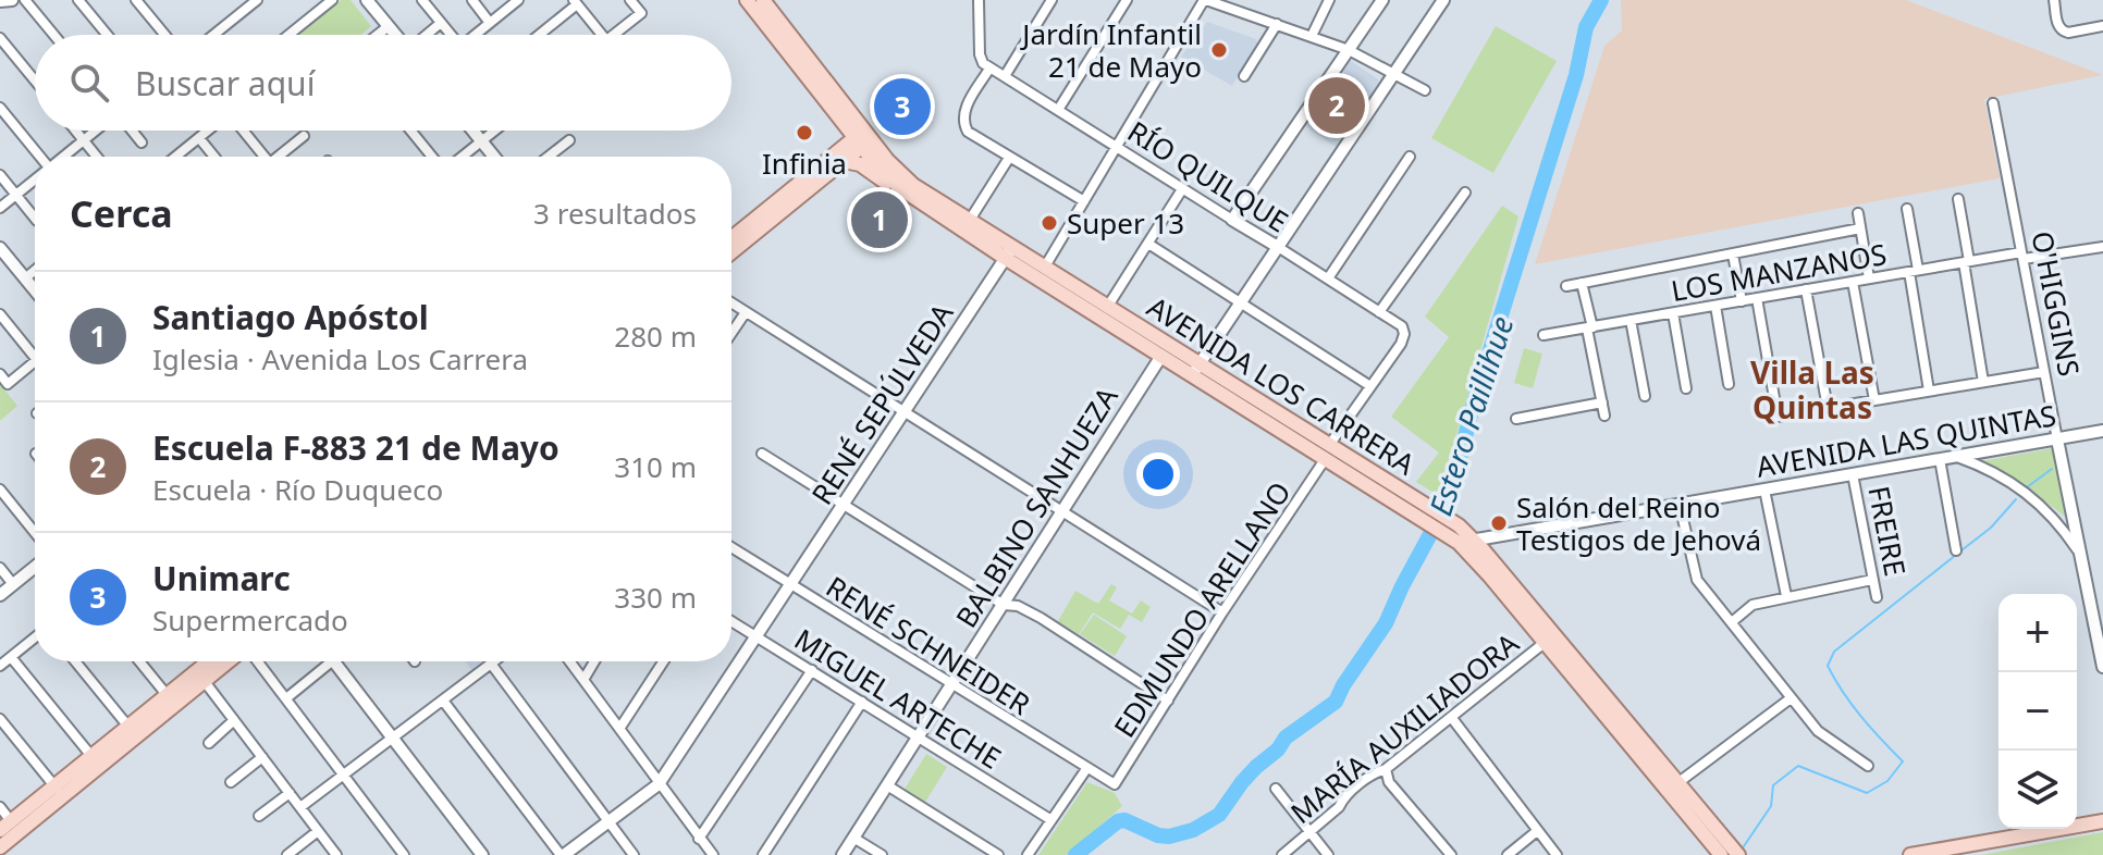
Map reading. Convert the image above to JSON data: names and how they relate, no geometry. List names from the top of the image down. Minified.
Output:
{"streets":{"main road":["AVENIDA LOS CARRERA"],"street":["RÍO QUILQUE","LOS MANZANOS","O'HIGGINS","RENÉ SEPÚLVEDA","AVENIDA LAS QUINTAS","BALBINO SANHUEZA","FREIRE","EDMUNDO ARELLANO","RENÉ SCHNEIDER","MIGUEL ARTECHE","MARÍA AUXILIADORA"]},"crossings":[["RÍO QUILQUE","EDMUNDO ARELLANO"],["LOS MANZANOS","O'HIGGINS"],["O'HIGGINS","AVENIDA LAS QUINTAS"],["AVENIDA LOS CARRERA","RENÉ SEPÚLVEDA"],["AVENIDA LOS CARRERA","AVENIDA LAS QUINTAS"],["AVENIDA LOS CARRERA","BALBINO SANHUEZA"],["AVENIDA LOS CARRERA","EDMUNDO ARELLANO"],["AVENIDA LOS CARRERA","MARÍA AUXILIADORA"],["RENÉ SEPÚLVEDA","RENÉ SCHNEIDER"],["RENÉ SEPÚLVEDA","MIGUEL ARTECHE"],["AVENIDA LAS QUINTAS","FREIRE"],["BALBINO SANHUEZA","RENÉ SCHNEIDER"],["BALBINO SANHUEZA","MIGUEL ARTECHE"],["EDMUNDO ARELLANO","RENÉ SCHNEIDER"]],"districts":["Villa Las Quintas"],"water":["Estero Paillihue"],"places":["Jardín Infantil 21 de Mayo","Infinia","Super 13","Salón del Reino Testigos de Jehová"],"page":{"search":"Buscar aquí","pins":["2","3","1"],"heading":["Cerca","3 resultados"],"list":[{"mark":"1","name":"Santiago Apóstol","note":"Iglesia · Avenida Los Carrera","value":"280 m"},{"mark":"2","name":"Escuela F-883 21 de Mayo","note":"Escuela · Río Duqueco","value":"310 m"},{"mark":"3","name":"Unimarc","note":"Supermercado","value":"330 m"}],"map_buttons":["+","−"]}}
